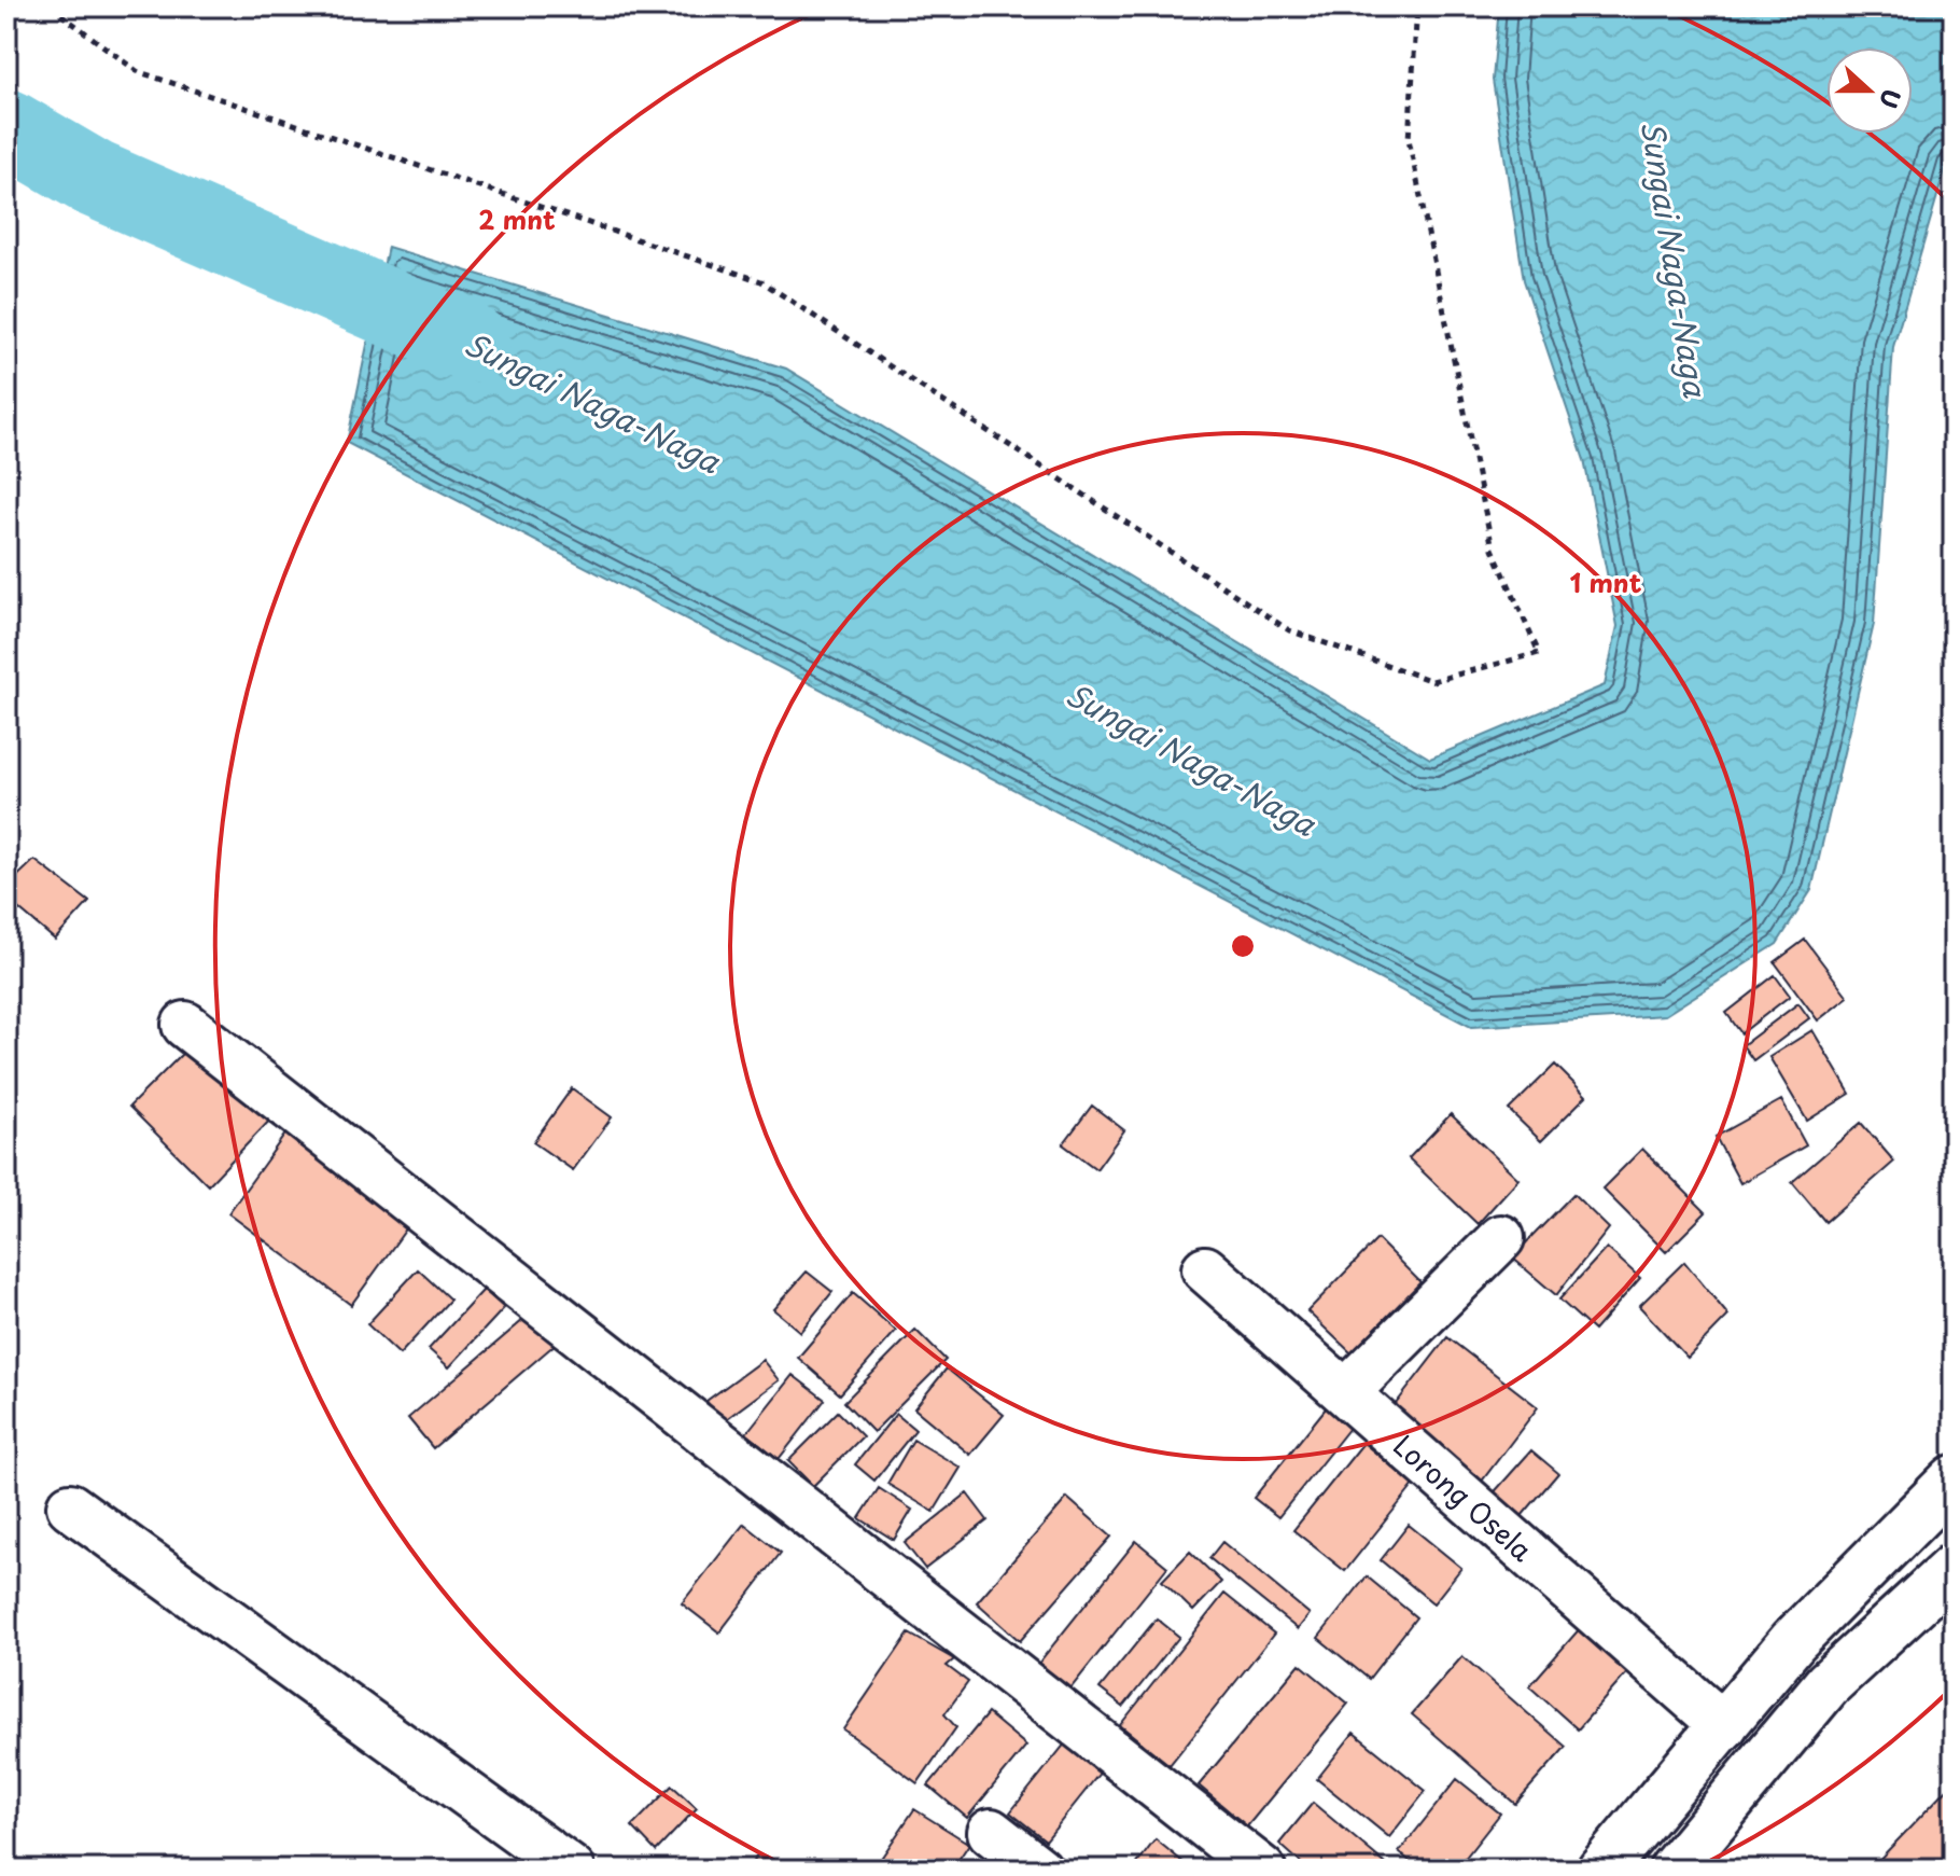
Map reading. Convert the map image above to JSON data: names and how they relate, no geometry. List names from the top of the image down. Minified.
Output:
{"streets":{"street":["Lorong Osela"]},"water":["Sungai Naga-Naga"],"north":"right","rings":["2 mnt","1 mnt"]}
